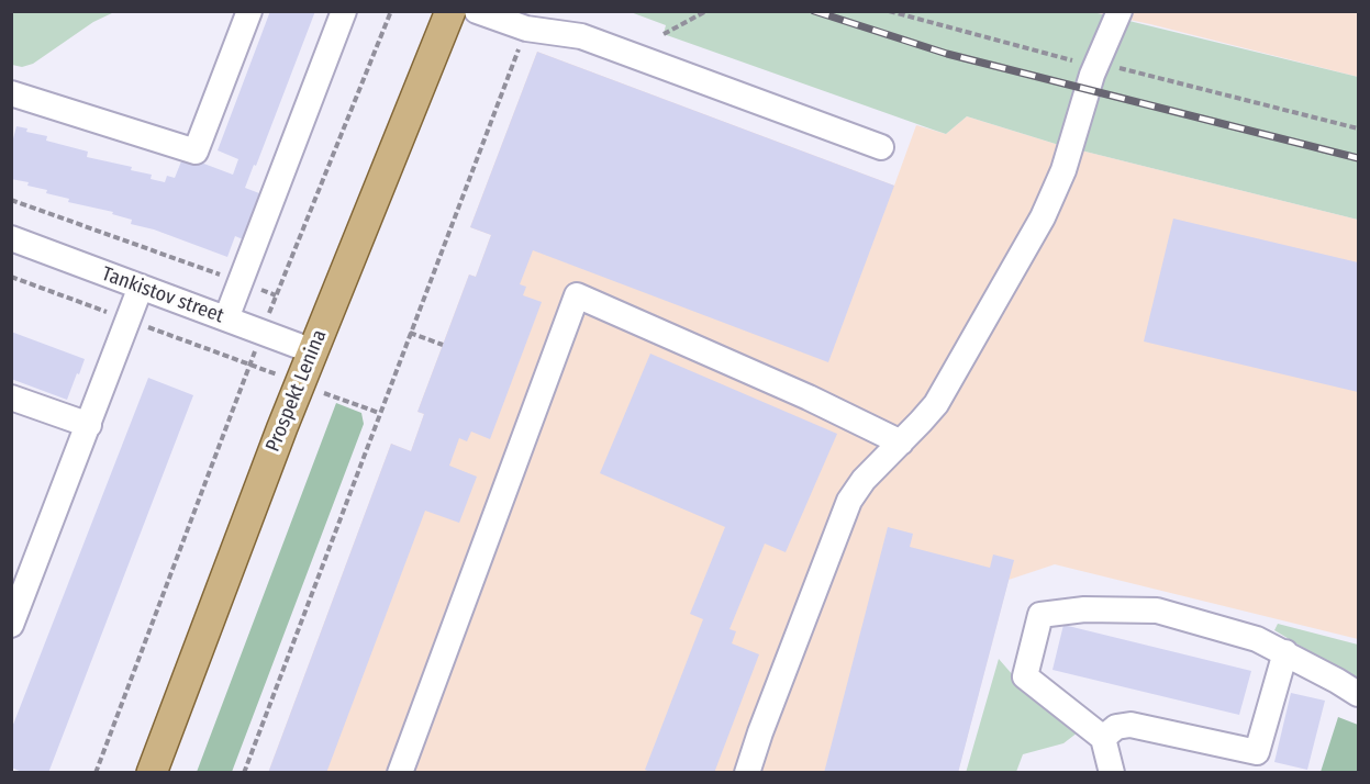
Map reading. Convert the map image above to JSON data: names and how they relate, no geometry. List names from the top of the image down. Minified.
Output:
{"streets":{"main road":["Prospekt Lenina"],"street":["Tankistov street"]},"crossings":[["Tankistov street","Prospekt Lenina"]]}
